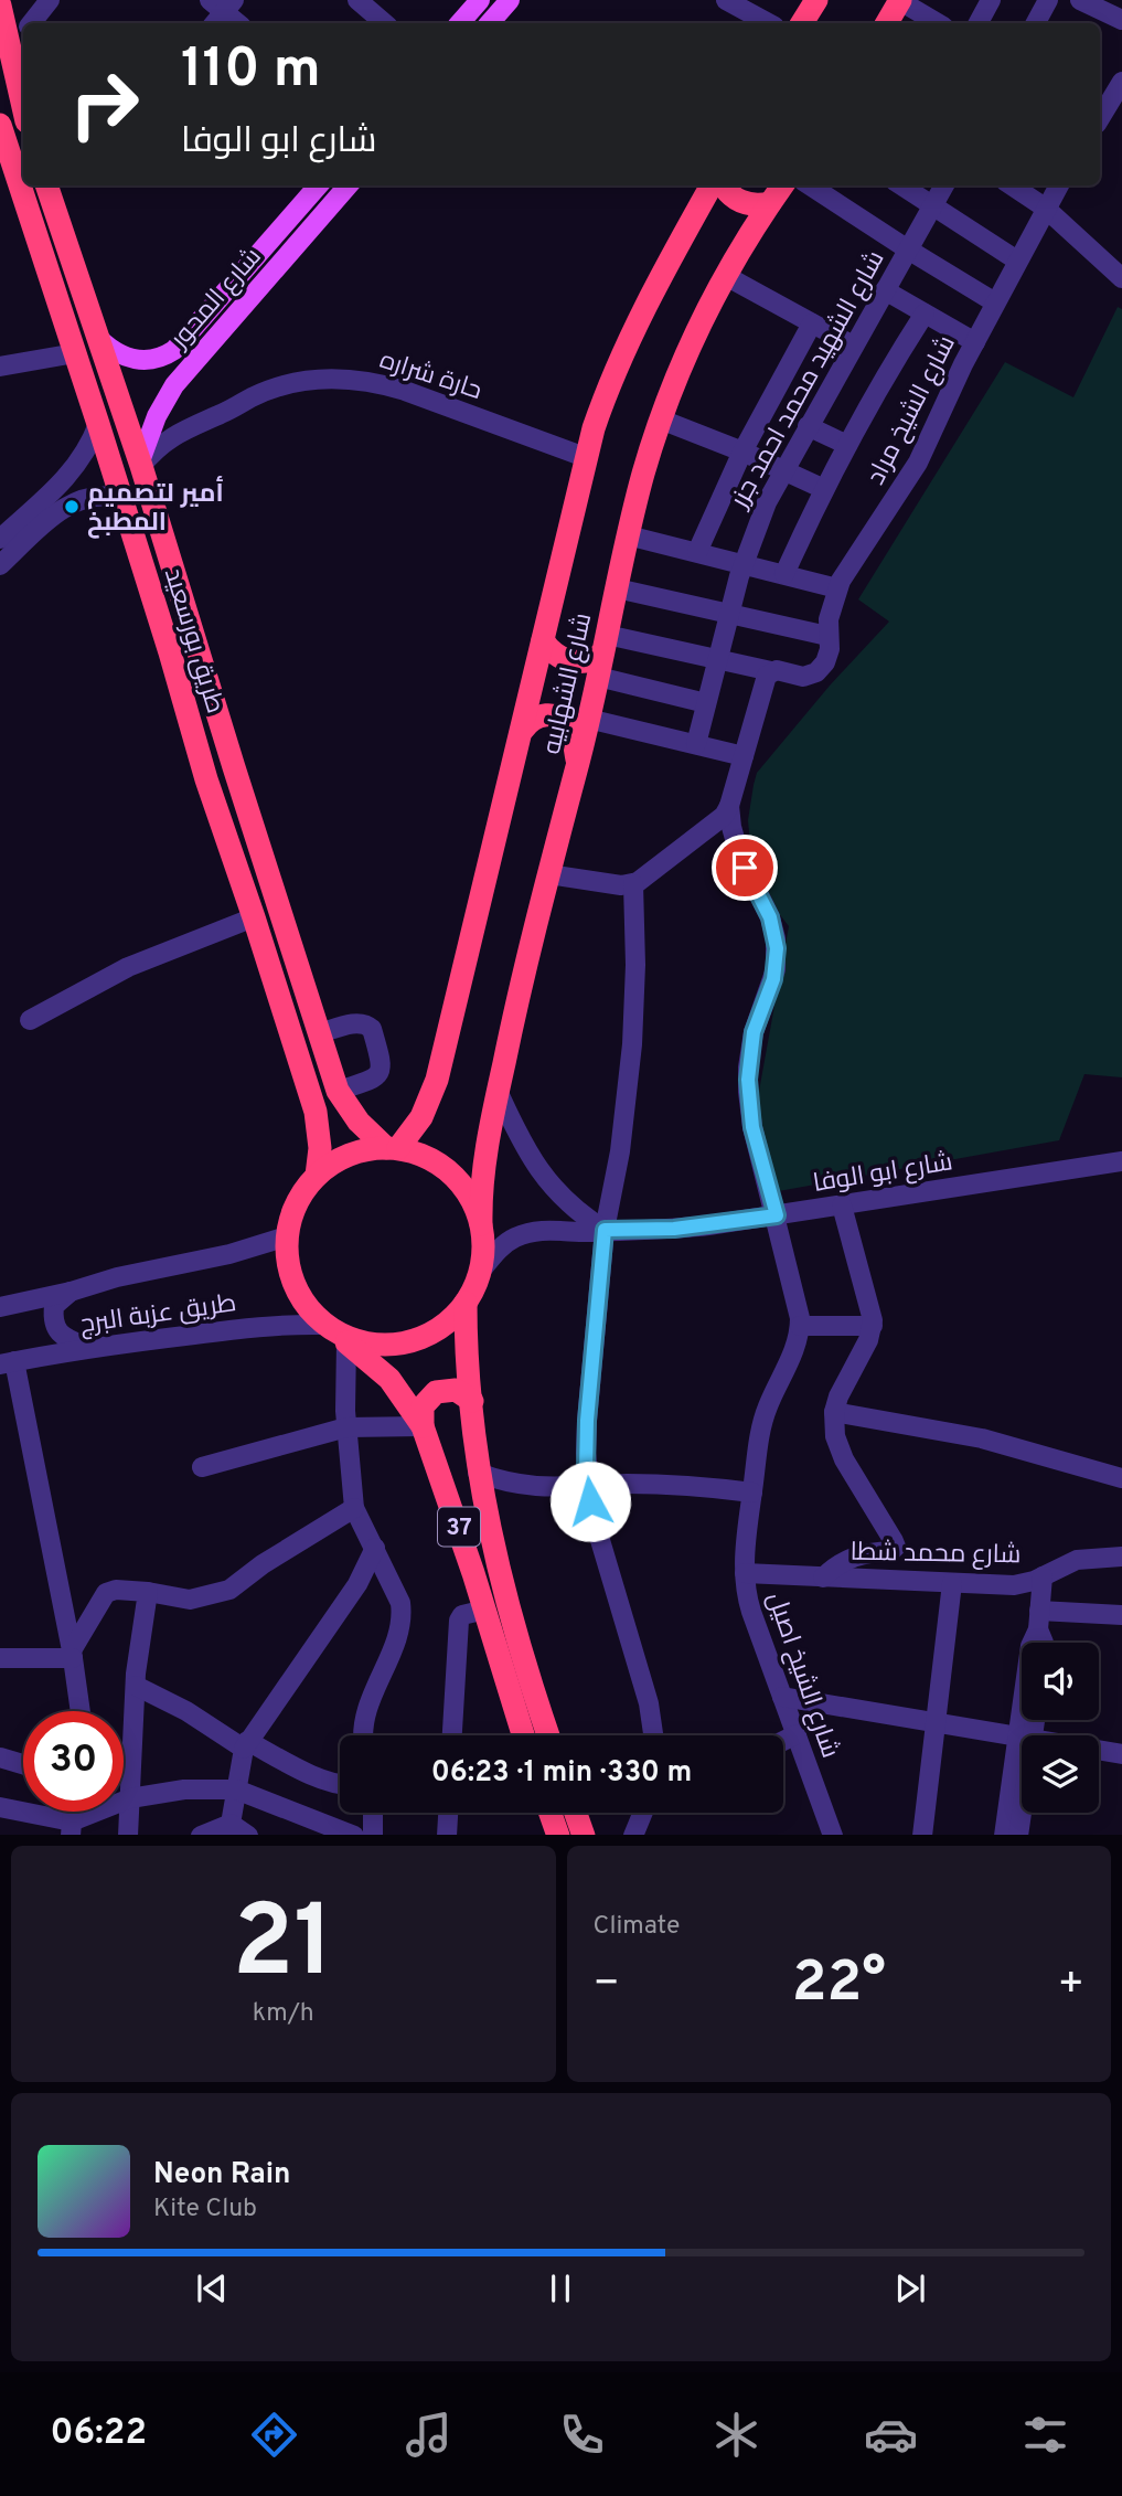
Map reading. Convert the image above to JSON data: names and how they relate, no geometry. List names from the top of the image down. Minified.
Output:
{"streets":{"highway":["طريق بورسعيد","شارع الشهابيه","37"],"main road":["شارع المحور"],"street":["حارة شراره","شارع الشهيد محمد احمد جزر","شارع الشيخ مراد","شارع ابو الوفا","طريق عزبة البرج","شارع محمد شطا","شارع الشيخ اصيل"]},"crossings":[["شارع المحور","حارة شراره"],["شارع المحور","طريق بورسعيد"],["حارة شراره","طريق بورسعيد"],["حارة شراره","شارع الشهابيه"],["طريق بورسعيد","شارع الشهابيه"],["طريق بورسعيد","شارع ابو الوفا"],["طريق بورسعيد","طريق عزبة البرج"],["طريق بورسعيد","37"],["شارع الشهابيه","شارع ابو الوفا"],["شارع الشهابيه","طريق عزبة البرج"],["شارع الشهابيه","37"],["شارع ابو الوفا","طريق عزبة البرج"],["شارع ابو الوفا","37"],["شارع ابو الوفا","شارع الشيخ اصيل"],["طريق عزبة البرج","37"],["شارع محمد شطا","شارع الشيخ اصيل"]],"places":["أمير لتصميم المطبخ"],"page":{"turn":["110 m","شارع ابو الوفا"],"limit":"30","trip":"06:23 · 1 min · 330 m","tile":[["21","km/h"],"Climate"],"heat":["−","22°","+"],"song":["Neon Rain","Kite Club"],"tabs":"06:22"}}
